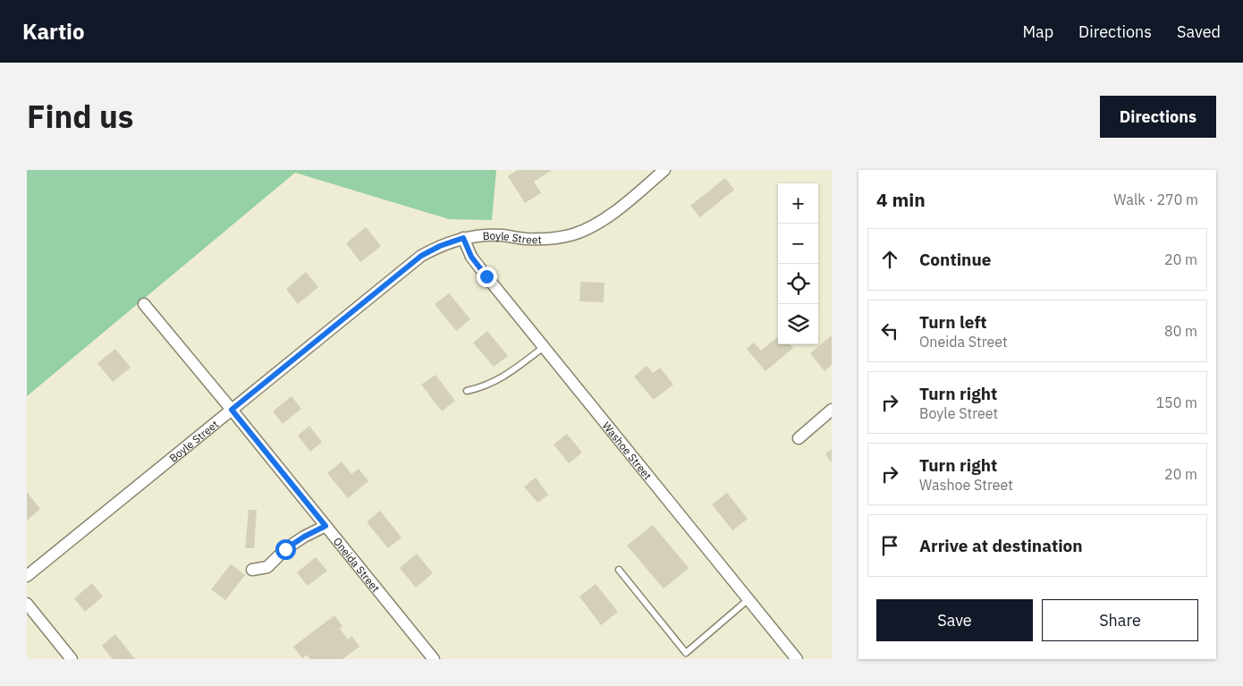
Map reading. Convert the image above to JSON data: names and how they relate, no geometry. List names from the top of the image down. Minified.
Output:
{"streets":{"street":["Boyle Street","Washoe Street","Oneida Street"]},"crossings":[["Boyle Street","Washoe Street"],["Boyle Street","Oneida Street"]],"page":{"header":"Kartio","nav":["Map","Directions","Saved"],"title":"Find us","buttons":["Directions",["Save","Share"]],"heading":["4 min","Walk · 270 m"],"map_buttons":["+","−"],"list":[["Continue","20 m"],["Turn left","Oneida Street","80 m"],["Turn right","Boyle Street","150 m"],["Turn right","Washoe Street","20 m"],"Arrive at destination"]}}
